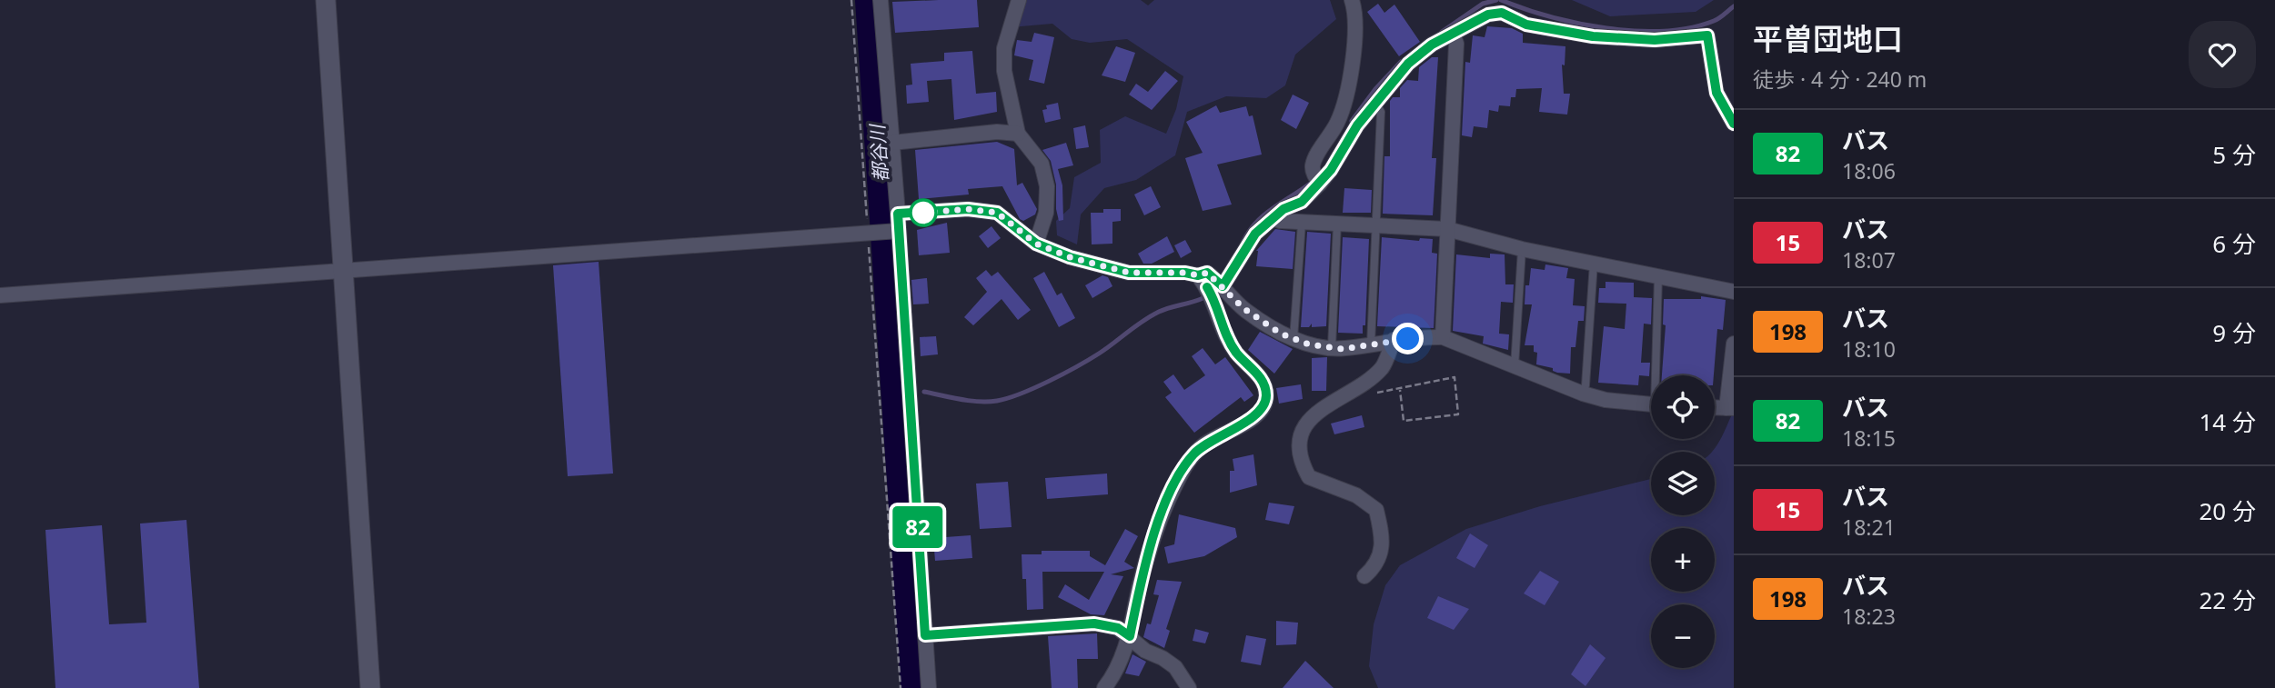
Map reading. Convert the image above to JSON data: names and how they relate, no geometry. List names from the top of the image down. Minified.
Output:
{"water":["都谷川"],"lines":["bus line 82"],"page":{"on_map":"82","heading":["平曽団地口","徒歩 · 4 分 · 240 m"],"list":[{"mark":"82","name":"バス","note":"18:06","value":"5 分"},{"mark":"15","name":"バス","note":"18:07","value":"6 分"},{"mark":"198","name":"バス","note":"18:10","value":"9 分"},{"mark":"82","name":"バス","note":"18:15","value":"14 分"},{"mark":"15","name":"バス","note":"18:21","value":"20 分"},{"mark":"198","name":"バス","note":"18:23","value":"22 分"}],"map_buttons":["+","−"]}}
